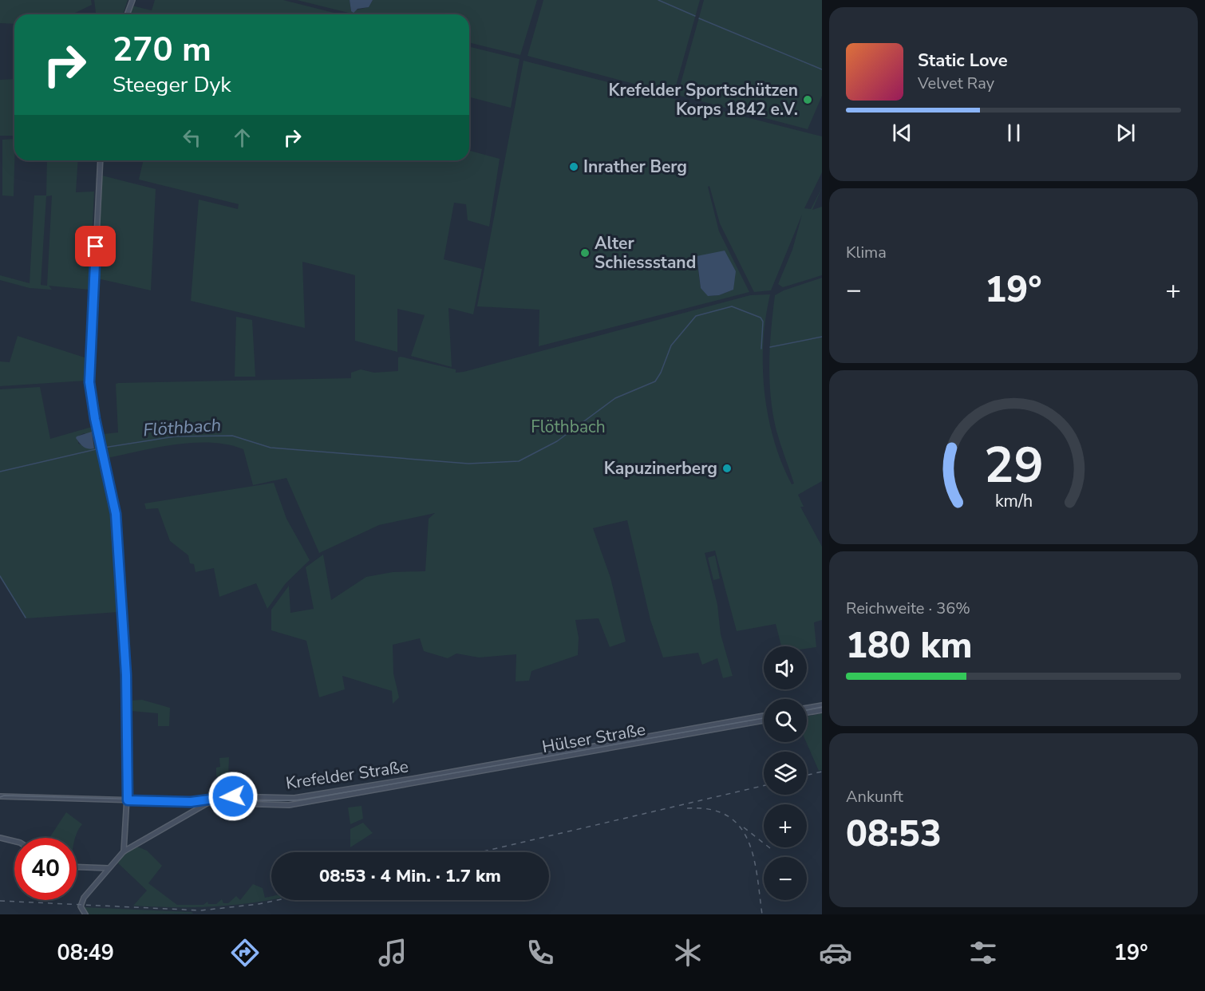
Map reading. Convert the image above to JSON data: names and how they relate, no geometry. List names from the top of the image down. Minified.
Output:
{"streets":{"street":["Hülser Straße","Krefelder Straße"]},"crossings":[["Hülser Straße","Krefelder Straße"]],"water":["Flöthbach"],"parks":["Flöthbach"],"places":["Krefelder Sportschützen Korps 1842 e.V.","Inrather Berg","Alter Schiessstand","Kapuzinerberg"],"page":{"turn":["270 m","Steeger Dyk"],"song":["Static Love","Velvet Ray"],"tile":["Klima",["Reichweite · 36%","180 km"],["Ankunft","08:53"]],"heat":["−","19°","+"],"map_buttons":["+","−"],"limit":"40","trip":"08:53 · 4 Min. · 1.7 km","tabs":["08:49","19°"],"gauge":["29","km/h"]}}
